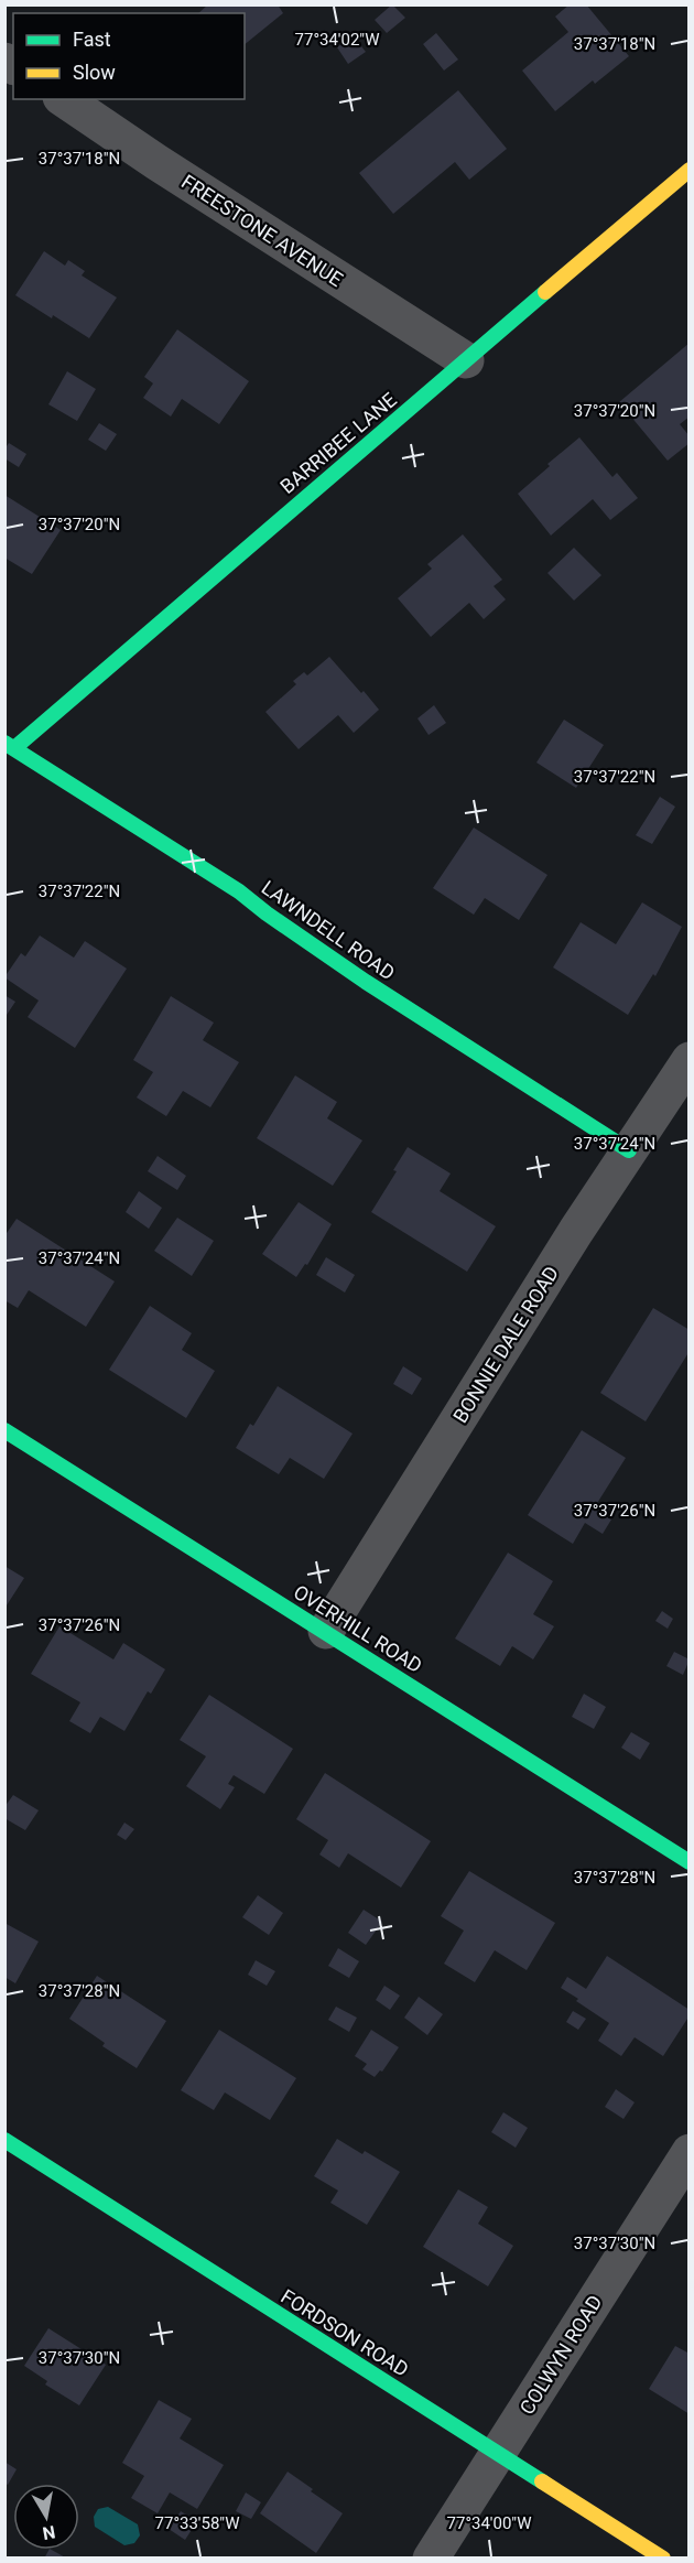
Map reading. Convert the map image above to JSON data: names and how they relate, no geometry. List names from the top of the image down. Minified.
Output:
{"streets":{"street":["FREESTONE AVENUE","BARRIBEE LANE","LAWNDELL ROAD","BONNIE DALE ROAD","OVERHILL ROAD","FORDSON ROAD","COLWYN ROAD"]},"crossings":[["FREESTONE AVENUE","BARRIBEE LANE"],["BARRIBEE LANE","LAWNDELL ROAD"],["LAWNDELL ROAD","BONNIE DALE ROAD"],["BONNIE DALE ROAD","OVERHILL ROAD"],["FORDSON ROAD","COLWYN ROAD"]],"legend":["Fast","Slow"],"north":"bottom","coordinates":["77°34'02\"W","37°37'18\"N","37°37'20\"N","37°37'22\"N","37°37'24\"N","37°37'26\"N","37°37'28\"N","37°37'30\"N","77°33'58\"W","77°34'00\"W"]}
